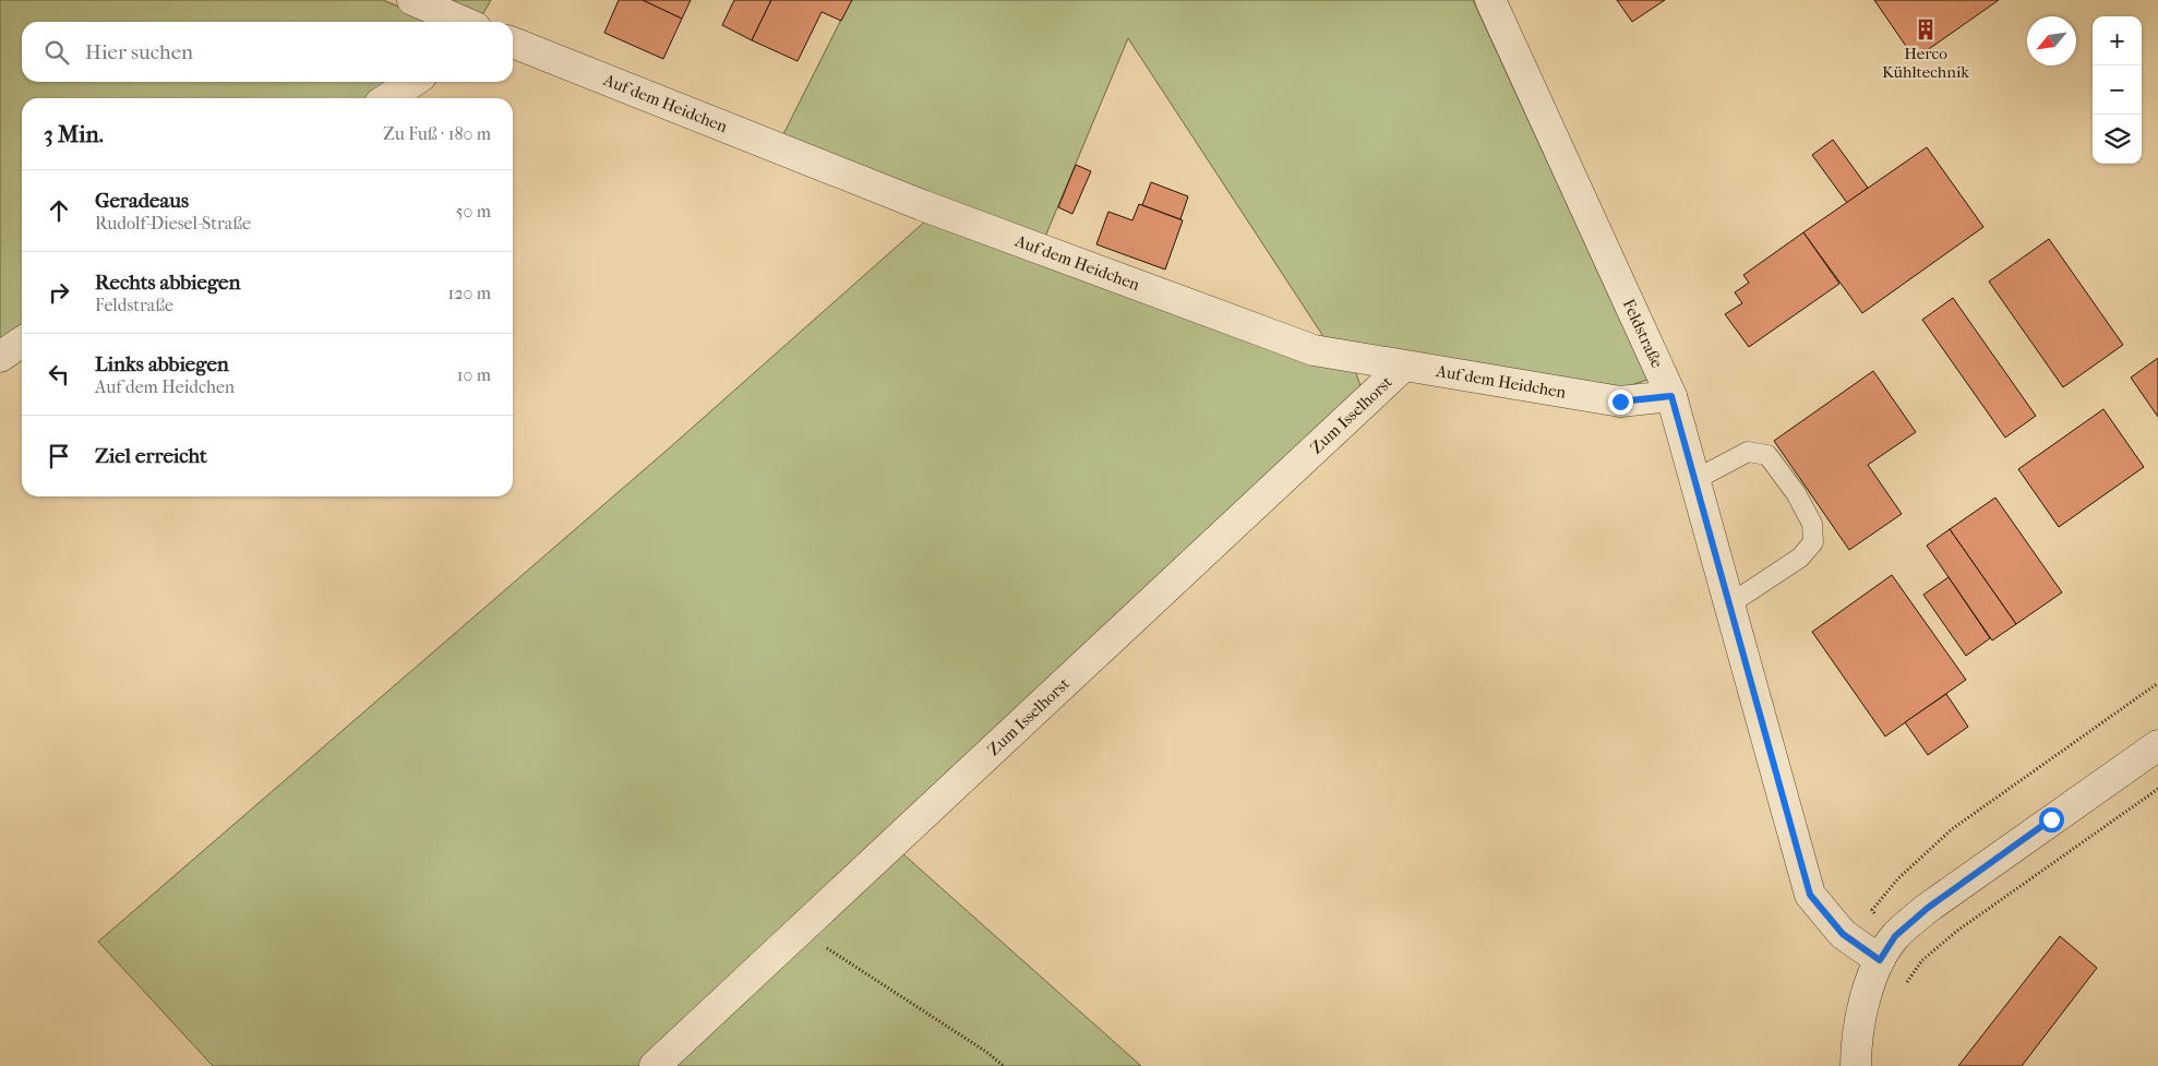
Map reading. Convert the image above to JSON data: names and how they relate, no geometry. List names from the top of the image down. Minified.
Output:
{"streets":{"street":["Auf dem Heidchen","Feldstraße","Zum Isselhorst"]},"crossings":[["Auf dem Heidchen","Feldstraße"],["Auf dem Heidchen","Zum Isselhorst"]],"places":{"building":["Herco Kühltechnik"]},"north":"bottom left","page":{"map_buttons":["+","−"],"search":"Hier suchen","heading":["3 Min.","Zu Fuß · 180 m"],"list":[["Geradeaus","Rudolf-Diesel-Straße","50 m"],["Rechts abbiegen","Feldstraße","120 m"],["Links abbiegen","Auf dem Heidchen","10 m"],"Ziel erreicht"]}}
